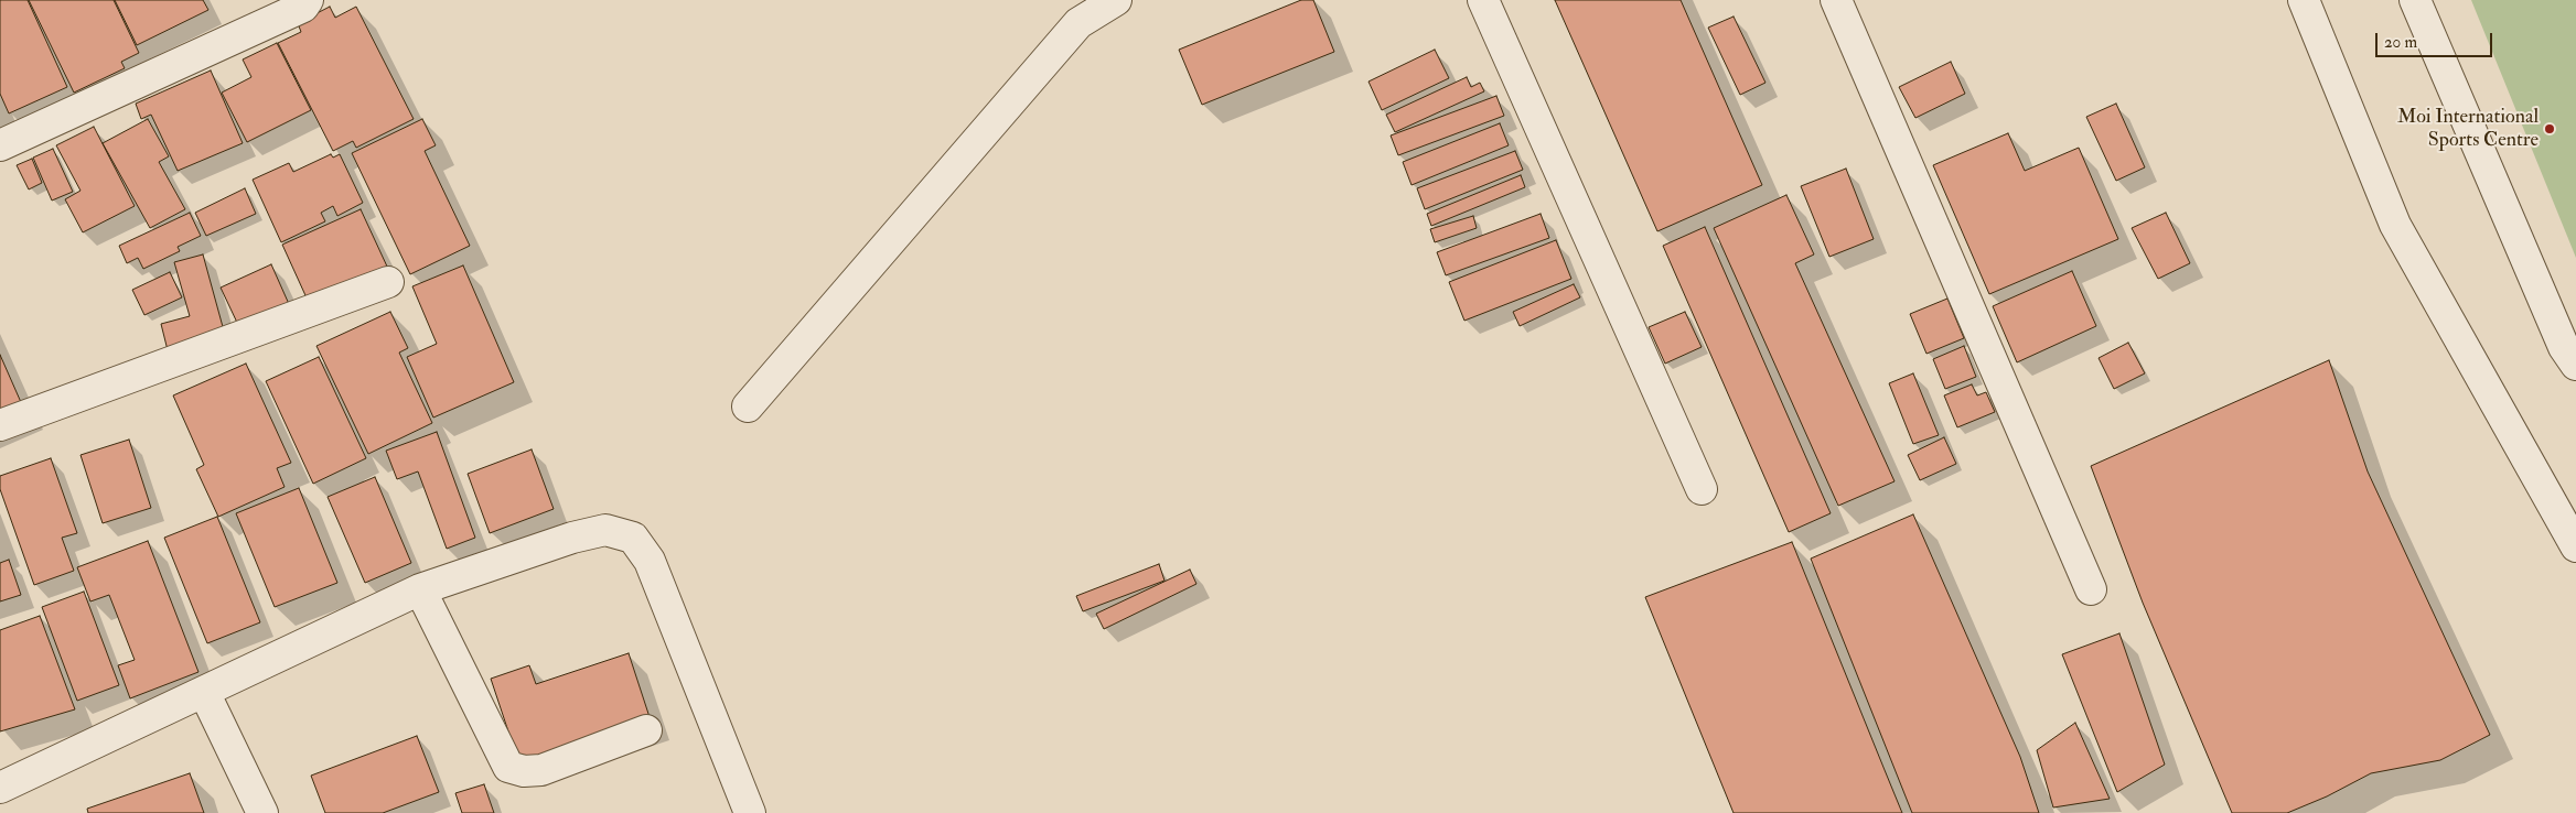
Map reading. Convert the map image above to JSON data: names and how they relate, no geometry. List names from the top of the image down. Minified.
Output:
{"places":["Moi International Sports Centre"],"scale_bar":"20 m"}
